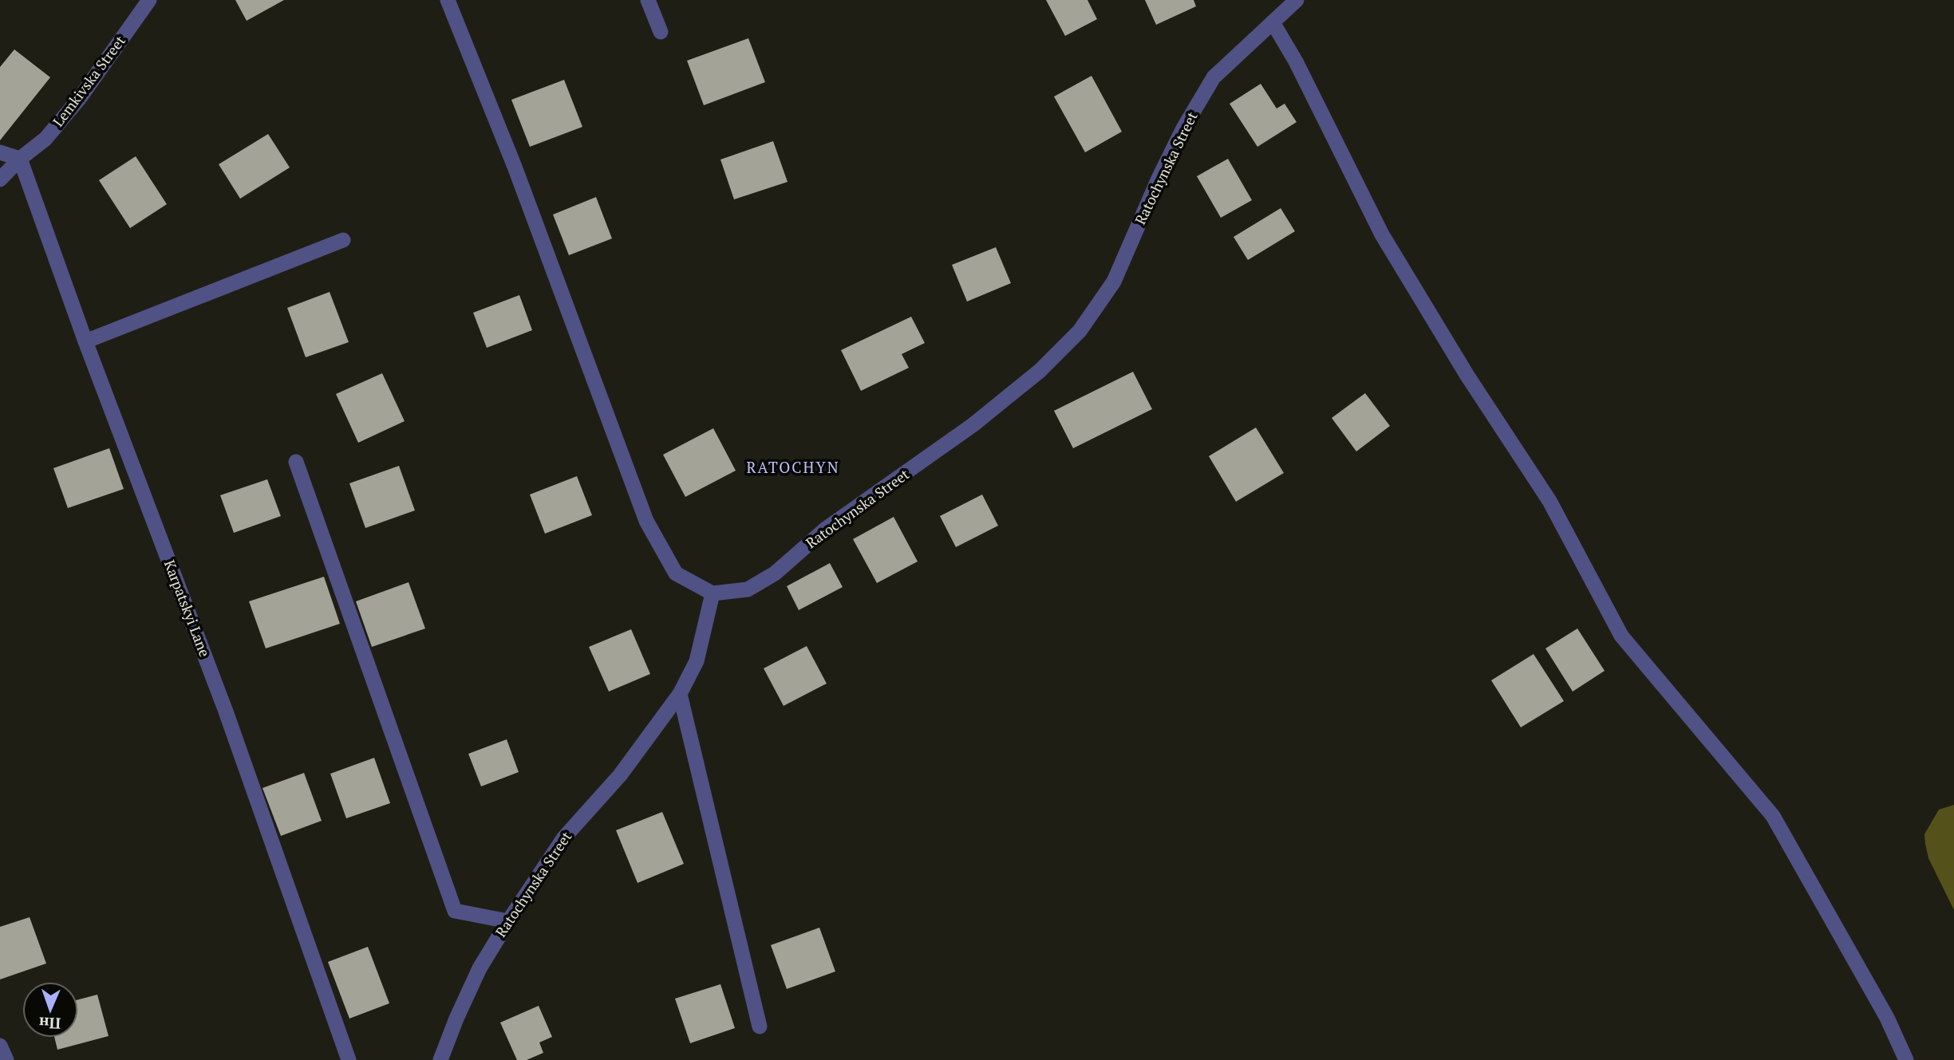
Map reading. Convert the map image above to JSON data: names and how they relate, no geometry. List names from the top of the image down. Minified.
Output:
{"streets":{"street":["Lemkivska Street","Ratochynska Street","Karpatskyi Lane"]},"crossings":[["Lemkivska Street","Karpatskyi Lane"]],"districts":["RATOCHYN"],"north":"bottom"}
